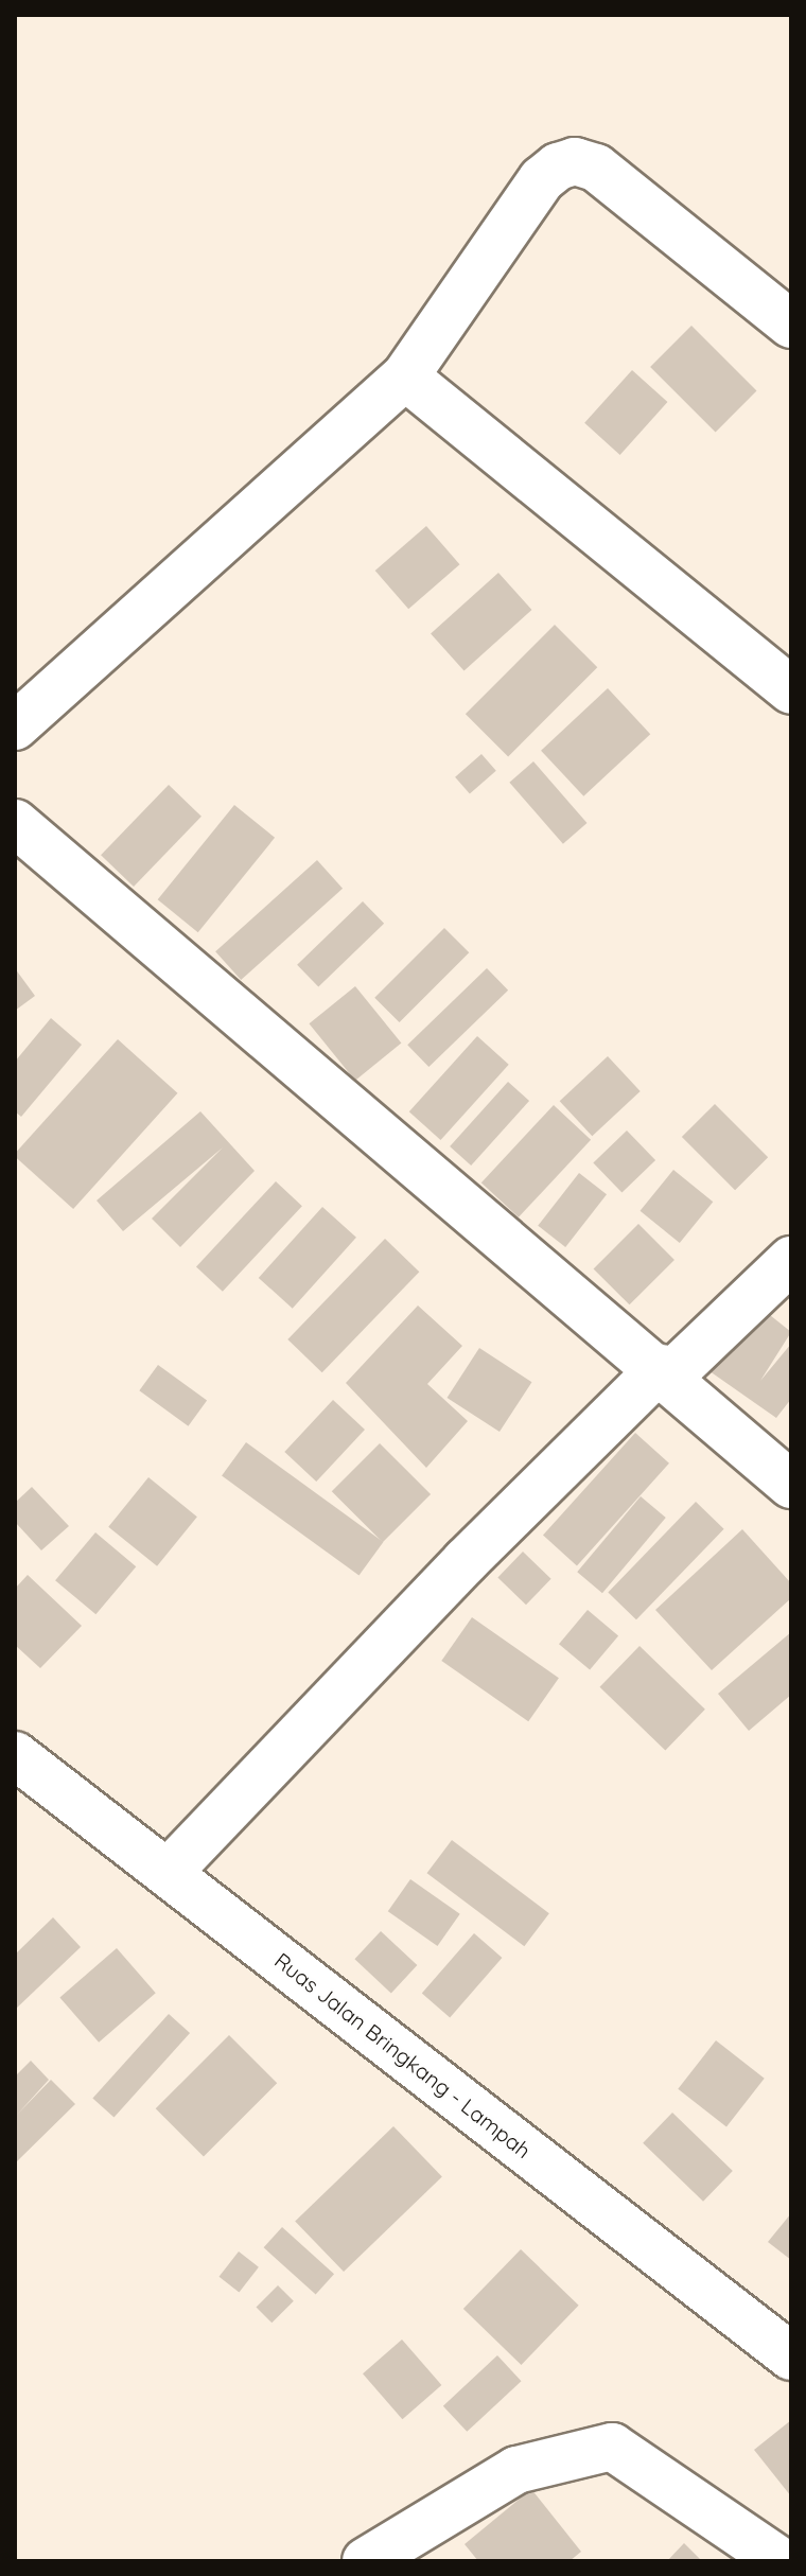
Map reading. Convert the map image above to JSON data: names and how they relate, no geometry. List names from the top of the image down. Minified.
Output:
{"streets":{"street":["Ruas Jalan Bringkang - Lampah"]}}
